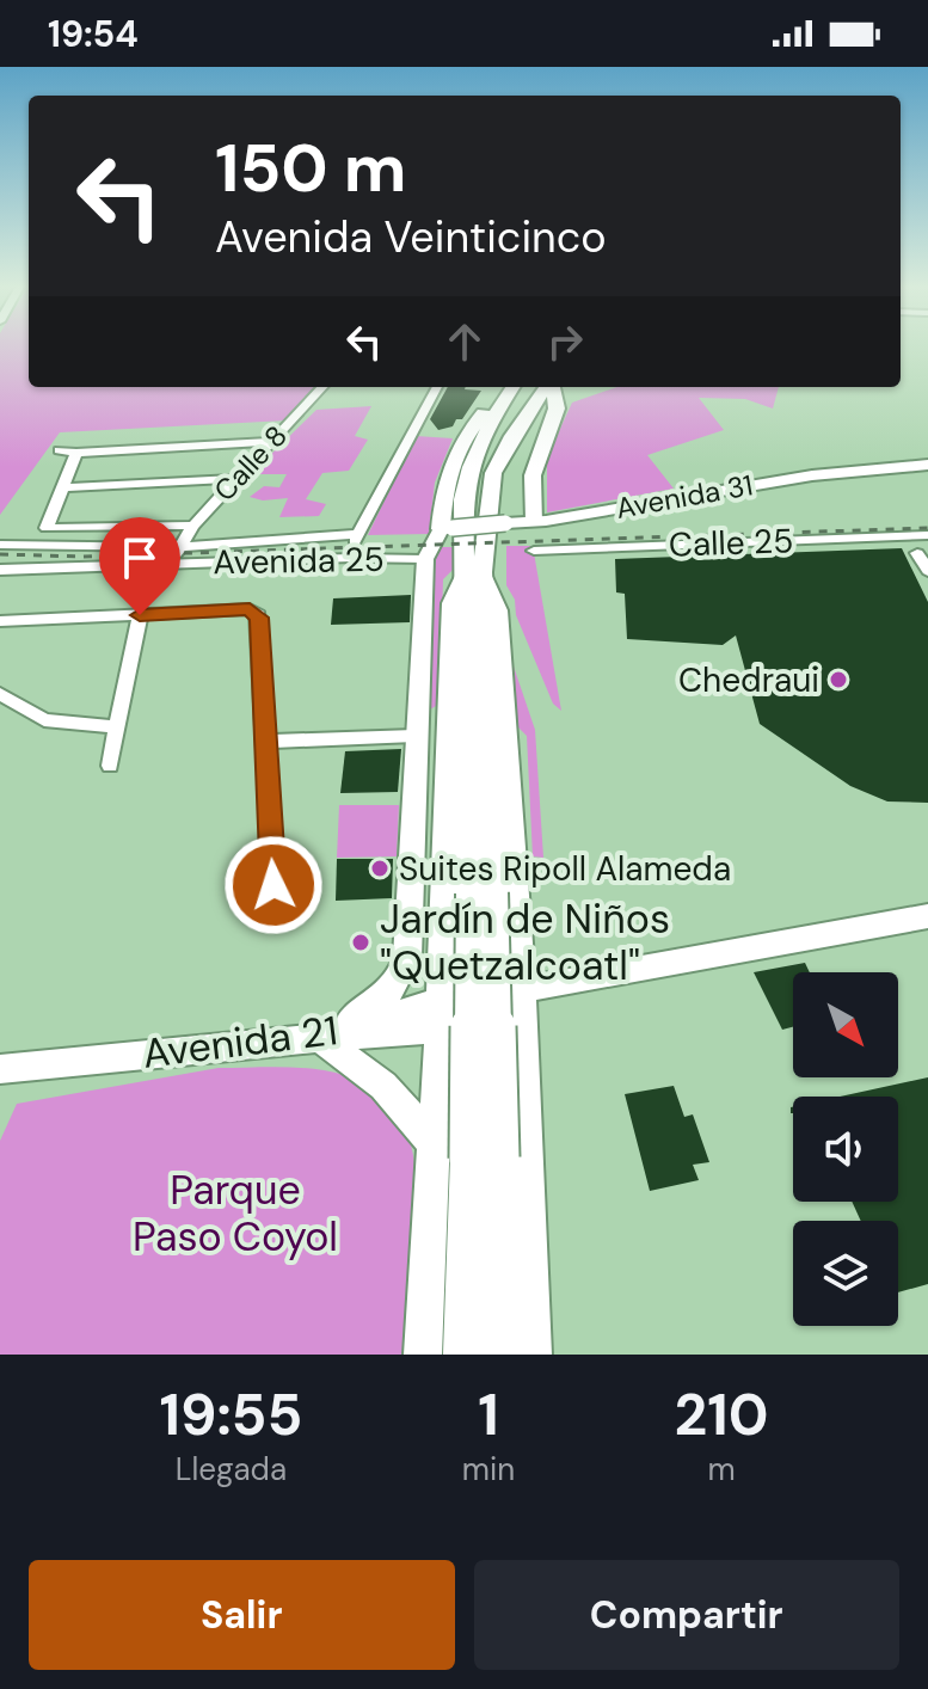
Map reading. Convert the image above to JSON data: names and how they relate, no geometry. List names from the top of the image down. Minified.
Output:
{"streets":{"street":["Calle 8","Avenida 31","Calle 25","Avenida 25","Avenida 21"]},"crossings":[["Calle 8","Avenida 25"]],"parks":["Parque Paso Coyol"],"places":["Chedraui","Suites Ripoll Alameda","Jardín de Niños \"Quetzalcoatl\""],"north":"bottom right","page":{"status":"19:54","turn":["150 m","Avenida Veinticinco"],"eta":["19:55","Llegada","1","min","210","m"],"buttons":["Salir","Compartir"]}}
